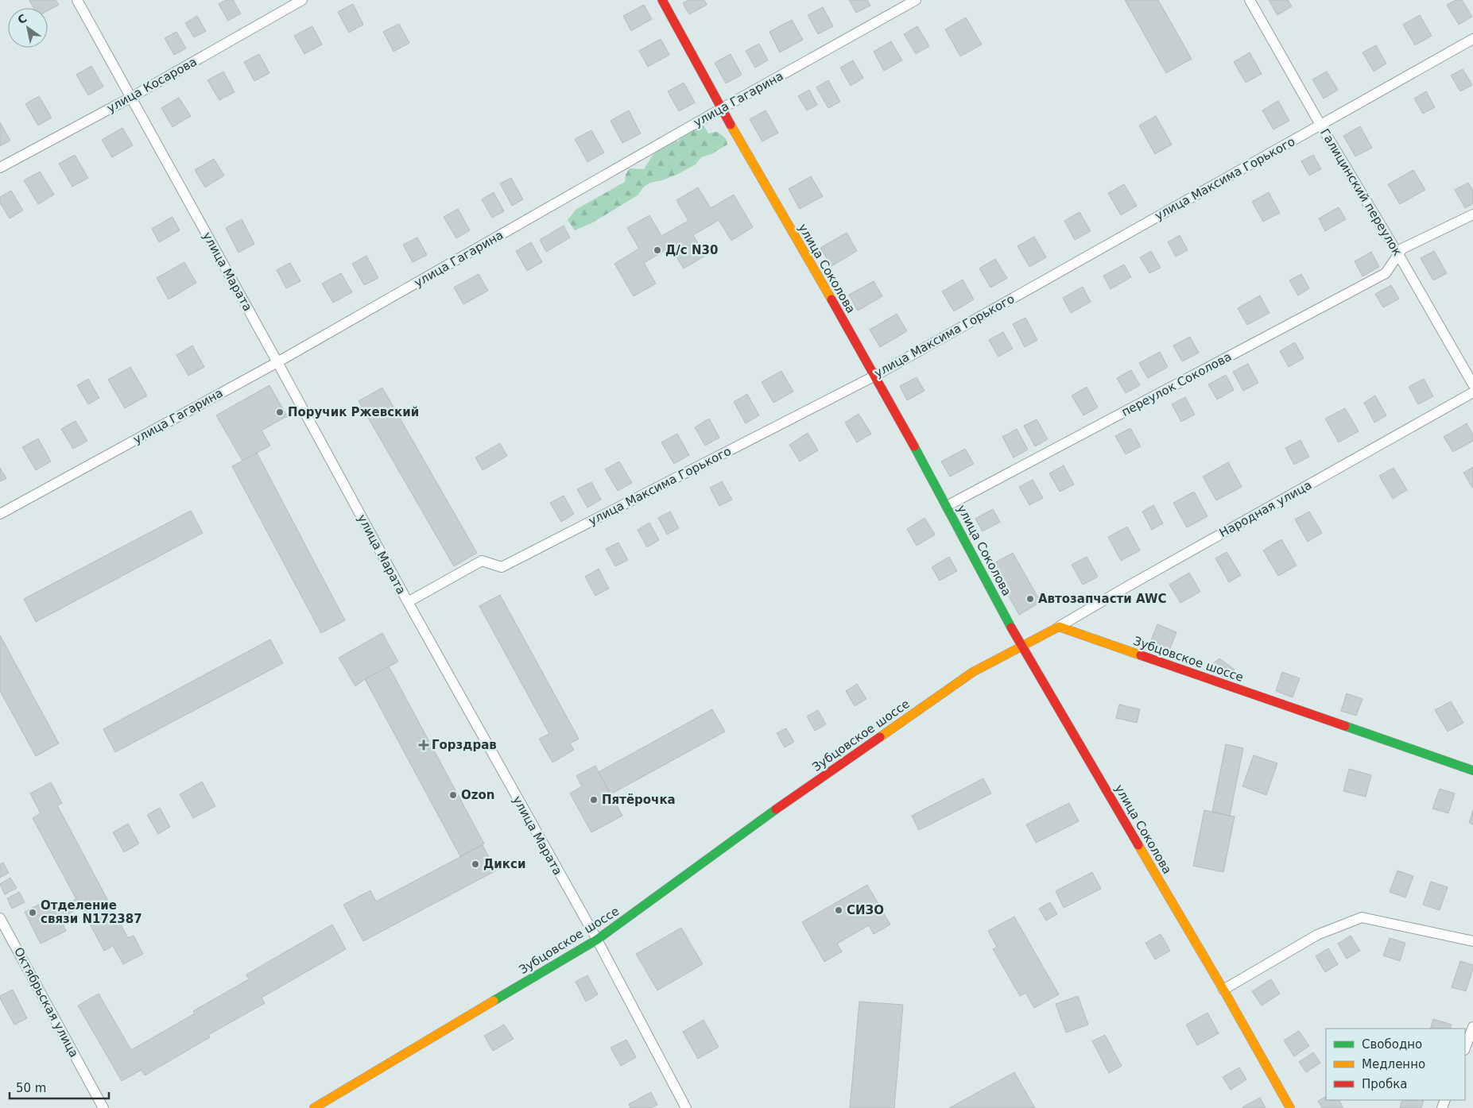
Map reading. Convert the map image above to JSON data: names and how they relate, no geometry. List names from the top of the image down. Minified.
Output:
{"streets":{"main road":["улица Соколова","Зубцовское шоссе"],"street":["улица Косарова","улица Гагарина","улица Максима Горького","Галицинский переулок","улица Марата","переулок Соколова","Народная улица","Октябрьская улица"]},"crossings":[["улица Косарова","улица Марата"],["улица Гагарина","улица Соколова"],["улица Гагарина","улица Марата"],["улица Максима Горького","Галицинский переулок"],["улица Максима Горького","улица Соколова"],["улица Максима Горького","улица Марата"],["Галицинский переулок","переулок Соколова"],["улица Соколова","переулок Соколова"],["улица Соколова","Зубцовское шоссе"],["улица Марата","Зубцовское шоссе"],["Народная улица","Зубцовское шоссе"]],"places":{"other":["Д/с N30","Поручик Ржевский","Автозапчасти AWC","Ozon","Пятёрочка","Дикси","СИЗО","Отделение связи N172387"],"health":["Горздрав"]},"legend":["Свободно","Медленно","Пробка"],"scale_bar":"50 m","north":"top left"}
